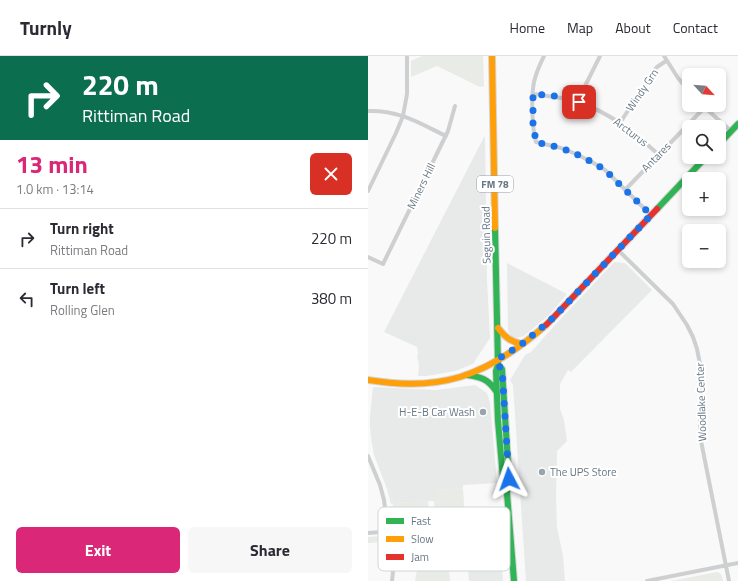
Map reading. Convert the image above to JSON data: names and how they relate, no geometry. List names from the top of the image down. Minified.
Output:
{"streets":{"main road":["FM 78","Seguin Road"],"street":["Windy Grn","Arcturus","Antares","Miners Hill","Woodlake Center"]},"crossings":[["Windy Grn","Arcturus"],["Arcturus","Antares"]],"places":["H-E-B Car Wash","The UPS Store"],"legend":["Fast","Slow","Jam"],"north":"bottom right","page":{"header":"Turnly","nav":["Home","Map","About","Contact"],"turn":["220 m","Rittiman Road"],"map_buttons":["+","−"],"heading":["13 min","1.0 km · 13:14"],"list":[{"name":"Turn right","note":"Rittiman Road","value":"220 m"},{"name":"Turn left","note":"Rolling Glen","value":"380 m"}],"buttons":["Exit","Share"]}}
